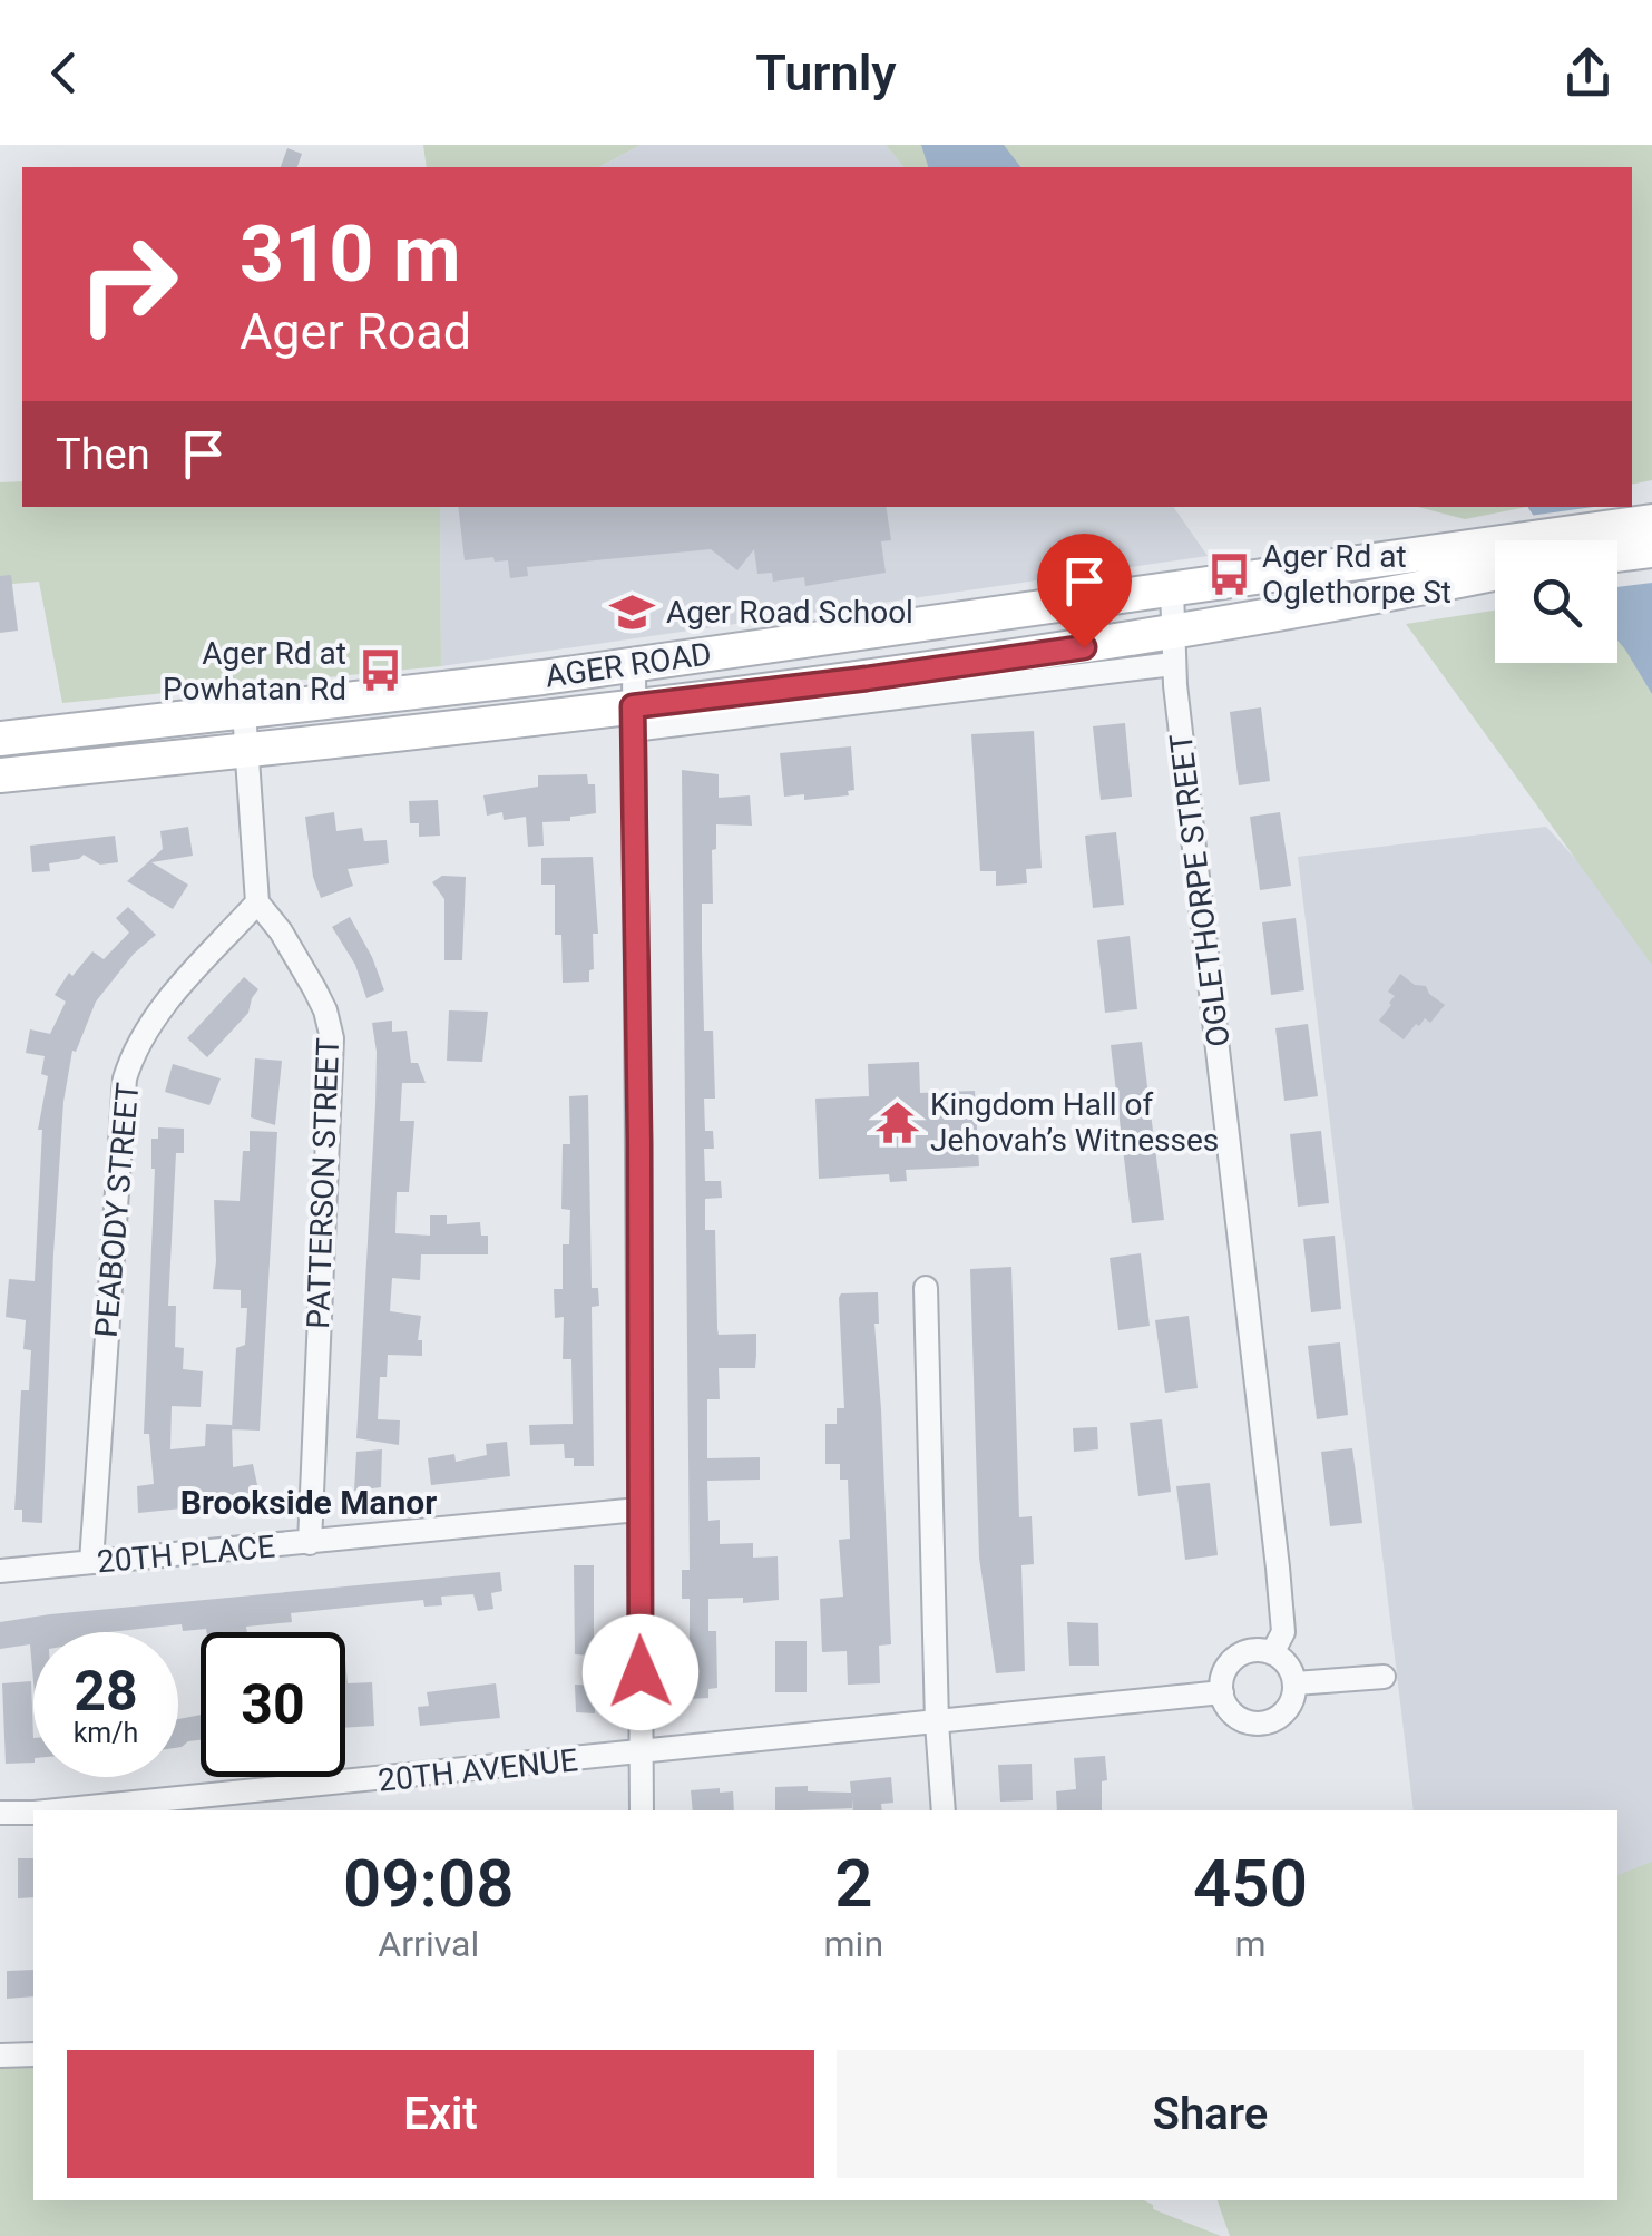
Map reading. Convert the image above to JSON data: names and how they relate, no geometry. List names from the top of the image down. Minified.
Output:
{"streets":{"main road":["AGER ROAD"],"street":["OGLETHORPE STREET","PATTERSON STREET","PEABODY STREET","20TH PLACE","20TH AVENUE"]},"crossings":[["AGER ROAD","OGLETHORPE STREET"],["OGLETHORPE STREET","20TH AVENUE"],["PATTERSON STREET","PEABODY STREET"],["PATTERSON STREET","20TH PLACE"],["PEABODY STREET","20TH PLACE"]],"districts":["Brookside Manor"],"places":{"bus stop":["Ager Rd at Oglethorpe St","Ager Rd at Powhatan Rd"],"school or university":["Ager Road School"],"temple":["Kingdom Hall of Jehovah’s Witnesses"]},"page":{"header":"Turnly","turn":["310 m","Ager Road"],"then":"Then","speed":"28 km/h","limit":"30","eta":["09:08","Arrival","2","min","450","m"],"buttons":["Exit","Share"]}}
